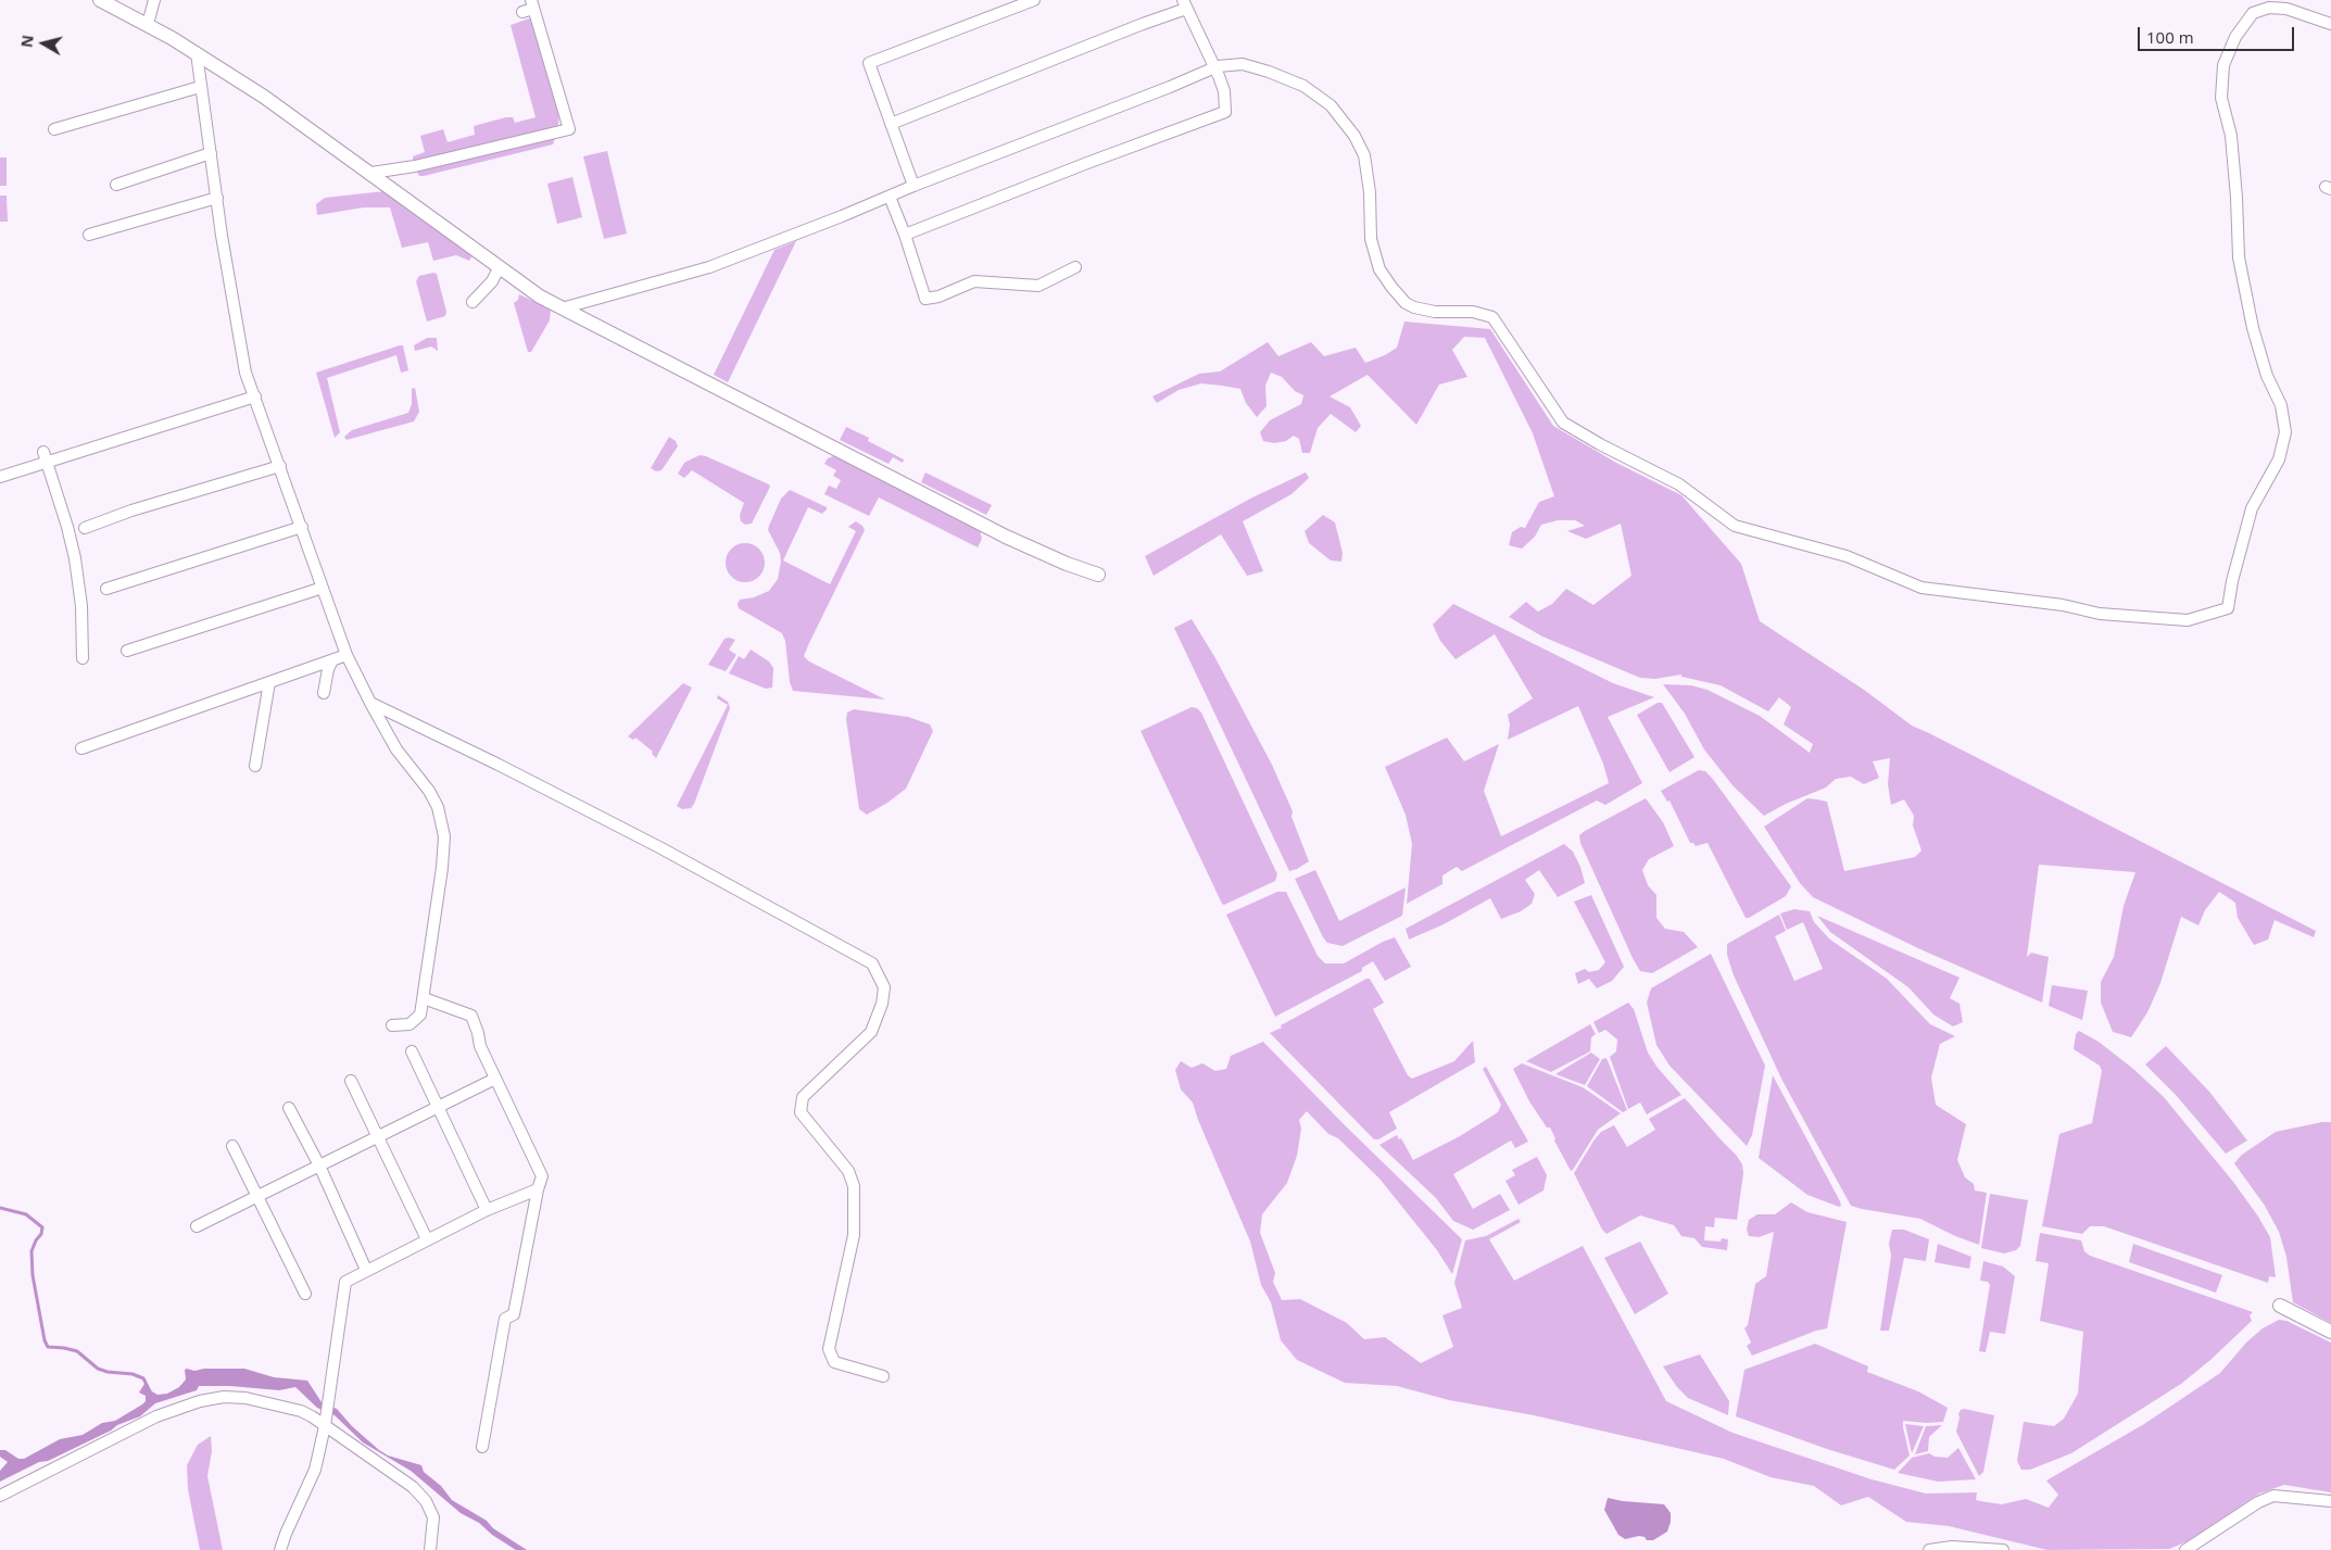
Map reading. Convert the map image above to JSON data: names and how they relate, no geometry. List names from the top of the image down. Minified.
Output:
{"scale_bar":"100 m","north":"left"}
